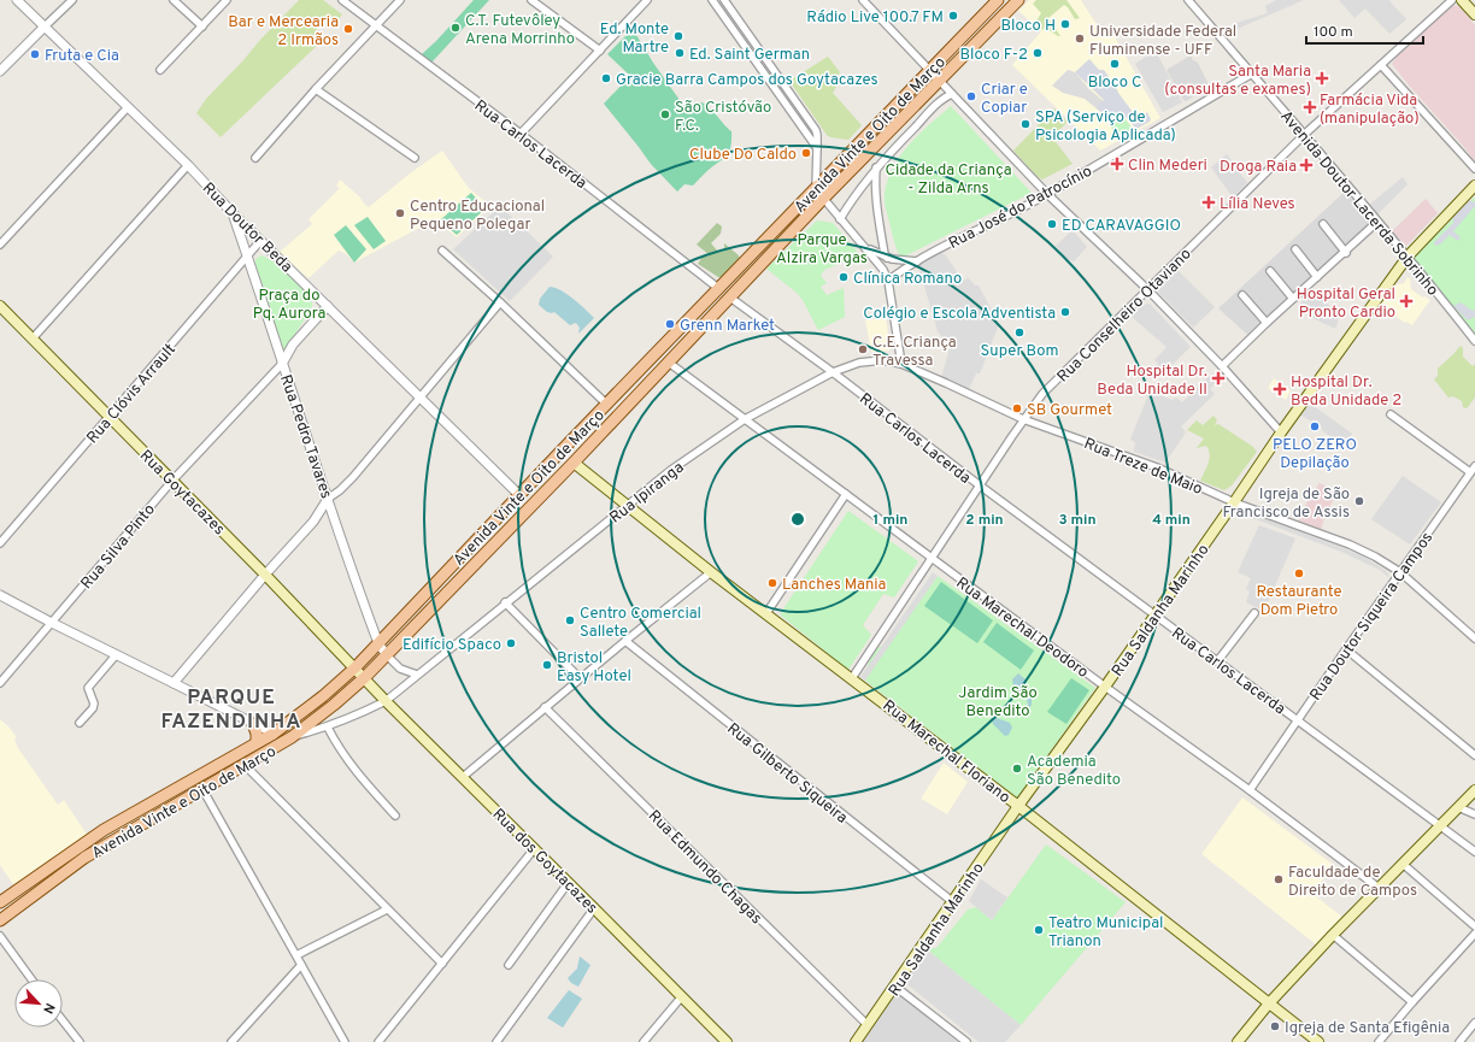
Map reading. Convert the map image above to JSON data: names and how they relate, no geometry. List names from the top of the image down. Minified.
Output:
{"streets":{"main road":["Avenida Vinte e Oito de Março","Rua Goytacazes","Rua Saldanha Marinho","Rua Marechal Floriano","Rua dos Goytacazes"],"street":["Rua Carlos Lacerda","Avenida Doutor Lacerda Sobrinho","Rua José do Patrocínio","Rua Doutor Beda","Rua Conselheiro Otaviano","Rua Clóvis Arrault","Rua Pedro Tavares","Rua Treze de Maio","Rua Ipiranga","Rua Silva Pinto","Rua Doutor Siqueira Campos","Rua Marechal Deodoro","Rua Gilberto Siqueira","Rua Edmundo Chagas"]},"crossings":[["Avenida Vinte e Oito de Março","Rua Carlos Lacerda"],["Avenida Vinte e Oito de Março","Rua Doutor Beda"],["Avenida Vinte e Oito de Março","Rua Pedro Tavares"],["Avenida Vinte e Oito de Março","Rua Goytacazes"],["Avenida Vinte e Oito de Março","Rua Ipiranga"],["Avenida Vinte e Oito de Março","Rua Marechal Deodoro"],["Avenida Vinte e Oito de Março","Rua Marechal Floriano"],["Avenida Vinte e Oito de Março","Rua dos Goytacazes"],["Rua Carlos Lacerda","Rua Conselheiro Otaviano"],["Rua Carlos Lacerda","Rua Ipiranga"],["Rua Carlos Lacerda","Rua Saldanha Marinho"],["Rua Carlos Lacerda","Rua Doutor Siqueira Campos"],["Avenida Doutor Lacerda Sobrinho","Rua José do Patrocínio"],["Avenida Doutor Lacerda Sobrinho","Rua Conselheiro Otaviano"],["Avenida Doutor Lacerda Sobrinho","Rua Saldanha Marinho"],["Rua Doutor Beda","Rua Clóvis Arrault"],["Rua Doutor Beda","Rua Pedro Tavares"],["Rua Doutor Beda","Rua Silva Pinto"],["Rua Conselheiro Otaviano","Rua Treze de Maio"],["Rua Conselheiro Otaviano","Rua Marechal Deodoro"],["Rua Conselheiro Otaviano","Rua Marechal Floriano"],["Rua Clóvis Arrault","Rua Pedro Tavares"],["Rua Clóvis Arrault","Rua Goytacazes"],["Rua Pedro Tavares","Rua Silva Pinto"],["Rua Treze de Maio","Rua Ipiranga"],["Rua Treze de Maio","Rua Saldanha Marinho"],["Rua Treze de Maio","Rua Doutor Siqueira Campos"],["Rua Goytacazes","Rua Silva Pinto"],["Rua Goytacazes","Rua dos Goytacazes"],["Rua Ipiranga","Rua Marechal Deodoro"],["Rua Ipiranga","Rua Marechal Floriano"],["Rua Ipiranga","Rua dos Goytacazes"],["Rua Saldanha Marinho","Rua Marechal Deodoro"],["Rua Saldanha Marinho","Rua Marechal Floriano"],["Rua Saldanha Marinho","Rua Gilberto Siqueira"],["Rua Saldanha Marinho","Rua Edmundo Chagas"],["Rua Doutor Siqueira Campos","Rua Marechal Deodoro"]],"districts":["PARQUE FAZENDINHA"],"parks":["Cidade da Criança - Zilda Arns","Parque Alzira Vargas","Praça do Pq. Aurora","Jardim São Benedito"],"places":{"other":["Rádio Live 100.7 FM","Bloco H","C.T. Futevôley Arena Morrinho","Bar e Mercearia 2 Irmãos","Ed. Monte Martre","Universidade Federal Fluminense - UFF","Ed. Saint German","Bloco F-2","Fruta e Cia","Bloco C","Gracie Barra Campos dos Goytacazes","Criar e Copiar","São Cristóvão F.C.","SPA (Serviço de Psicologia Aplicada)","Clube Do Caldo","Centro Educacional Pequeno Polegar","ED CARAVAGGIO","Clínica Romano","Colégio e Escola Adventista","Grenn Market","Super Bom","C.E. Criança Travessa","SB Gourmet","PELO ZERO Depilação","Igreja de São Francisco de Assis","Restaurante Dom Pietro","Lanches Mania","Centro Comercial Sallete","Edifício Spaco","Bristol Easy Hotel","Academia São Benedito","Faculdade de Direito de Campos","Teatro Municipal Trianon","Igreja de Santa Efigênia"],"health":["Santa Maria (consultas e exames)","Farmácia Vida (manipulação)","Clin Mederi","Droga Raia","Lília Neves","Hospital Geral Pronto Cardio","Hospital Dr. Beda Unidade II","Hospital Dr. Beda Unidade 2"]},"scale_bar":"100 m","north":"bottom right","rings":["1 min","2 min","3 min","4 min"]}
